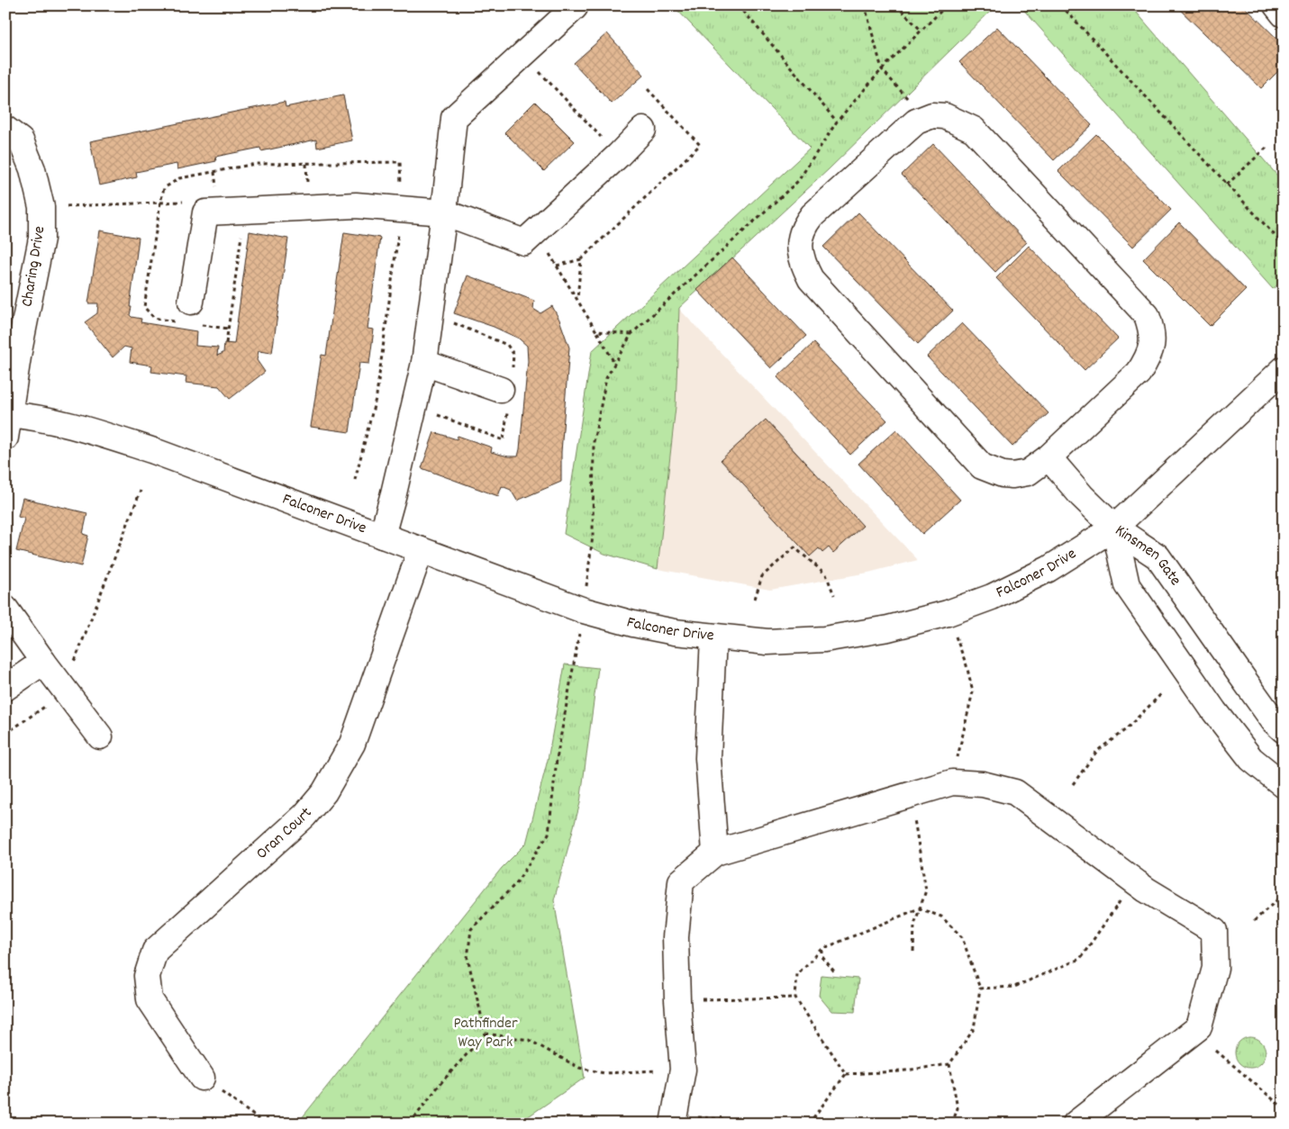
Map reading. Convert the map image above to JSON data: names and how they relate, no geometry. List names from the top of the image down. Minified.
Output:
{"streets":{"street":["Charing Drive","Falconer Drive","Kinsmen Gate","Oran Court"]},"crossings":[["Charing Drive","Falconer Drive"],["Falconer Drive","Kinsmen Gate"],["Falconer Drive","Oran Court"]],"parks":["Pathfinder Way Park"]}
